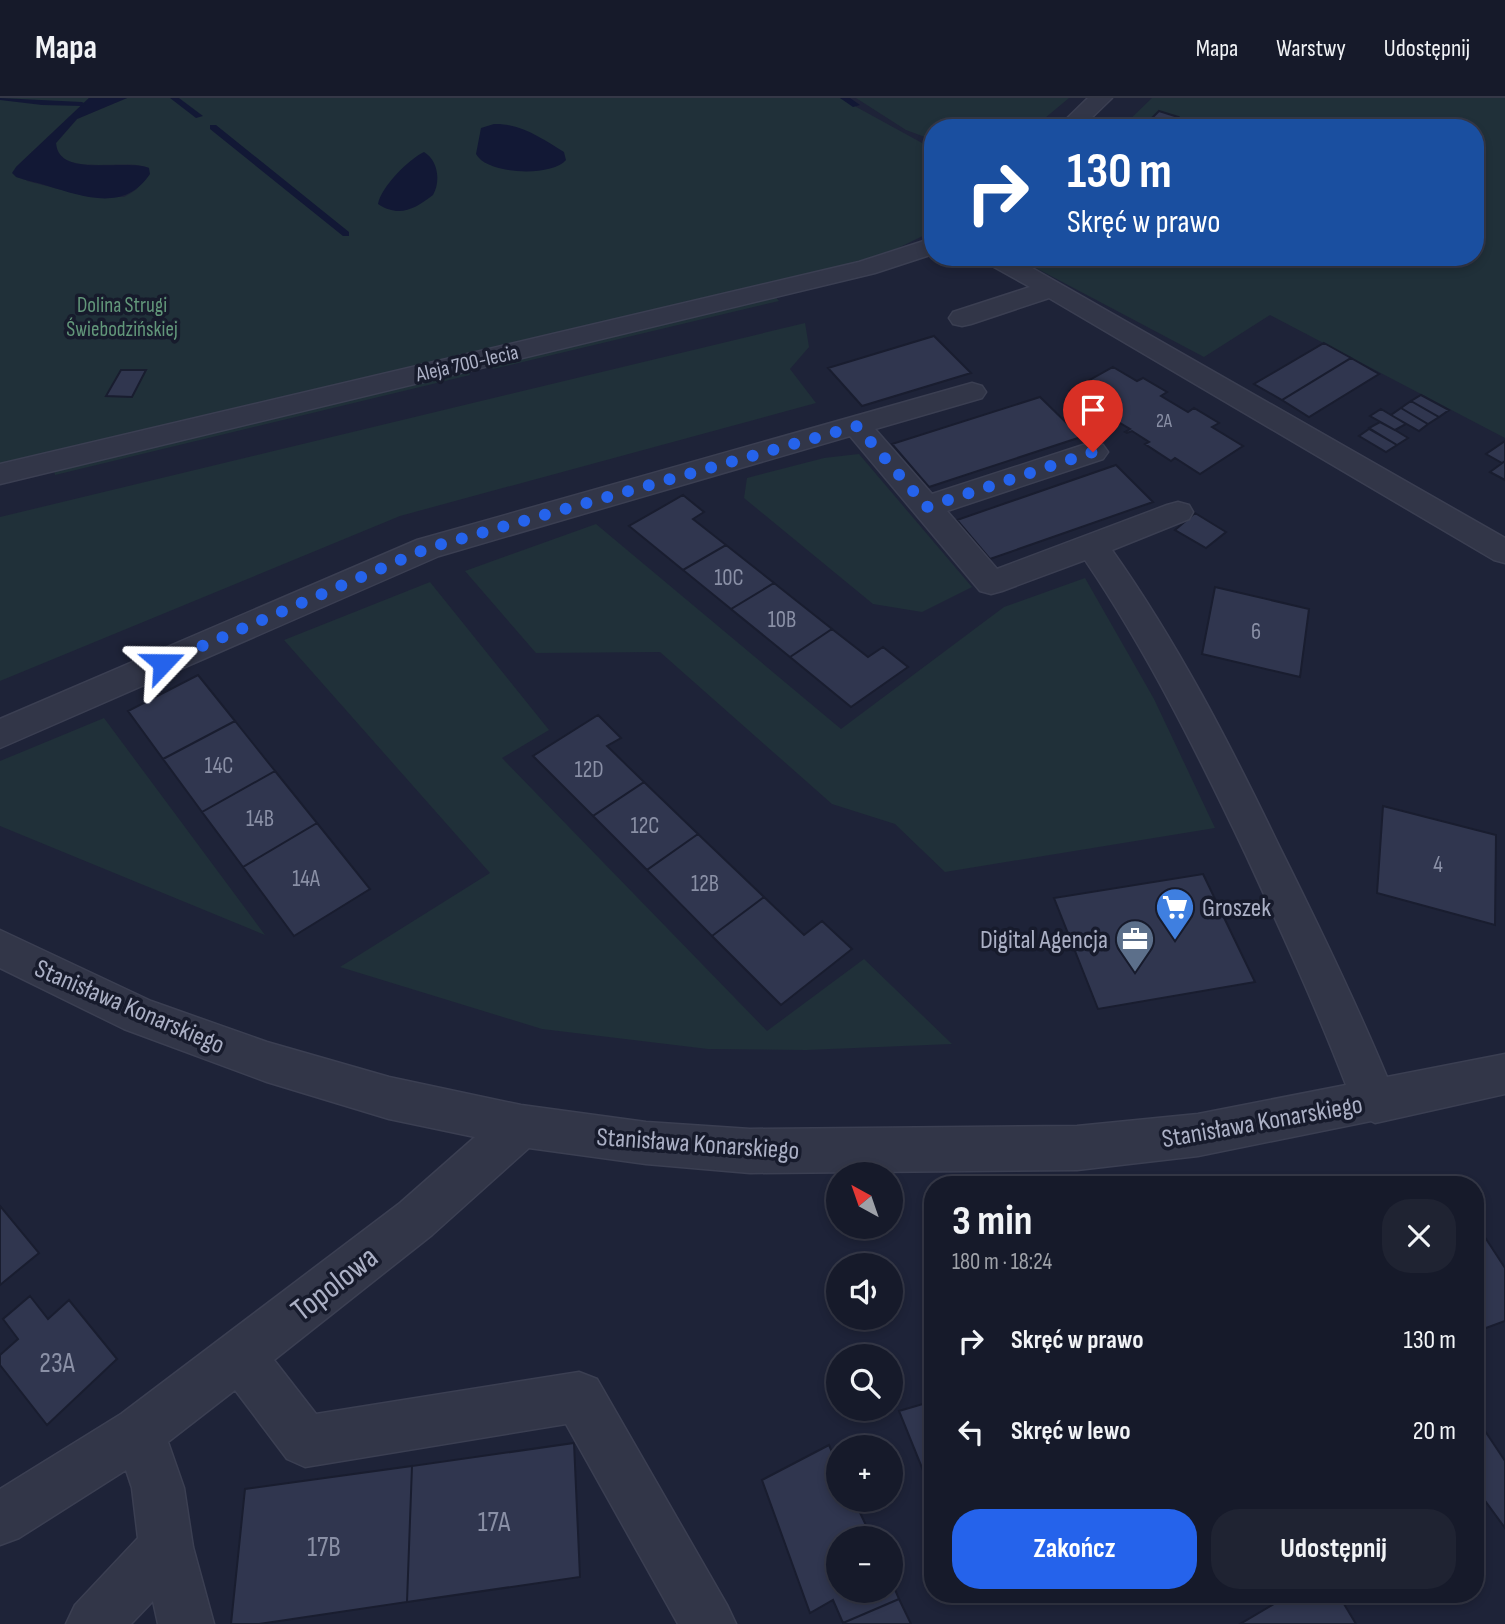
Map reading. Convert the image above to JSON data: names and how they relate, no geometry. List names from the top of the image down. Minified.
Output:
{"streets":{"street":["Aleja 700-lecia","Stanisława Konarskiego","Topolowa"]},"crossings":[["Stanisława Konarskiego","Topolowa"]],"parks":["Dolina Strugi Świebodzińskiej"],"places":{"supermarket":["Groszek"],"office":["Digital Agencja"]},"house_numbers":["2A","10C","10B","6","14C","12D","14B","12C","4","14A","12B","23A","17A","17B"],"north":"top left","page":{"header":"Mapa","nav":["Mapa","Warstwy","Udostępnij"],"turn":["130 m","Skręć w prawo"],"map_buttons":["+","−"],"heading":["3 min","180 m · 18:24"],"list":[{"name":"Skręć w prawo","value":"130 m"},{"name":"Skręć w lewo","value":"20 m"}],"buttons":["Zakończ","Udostępnij"]}}
